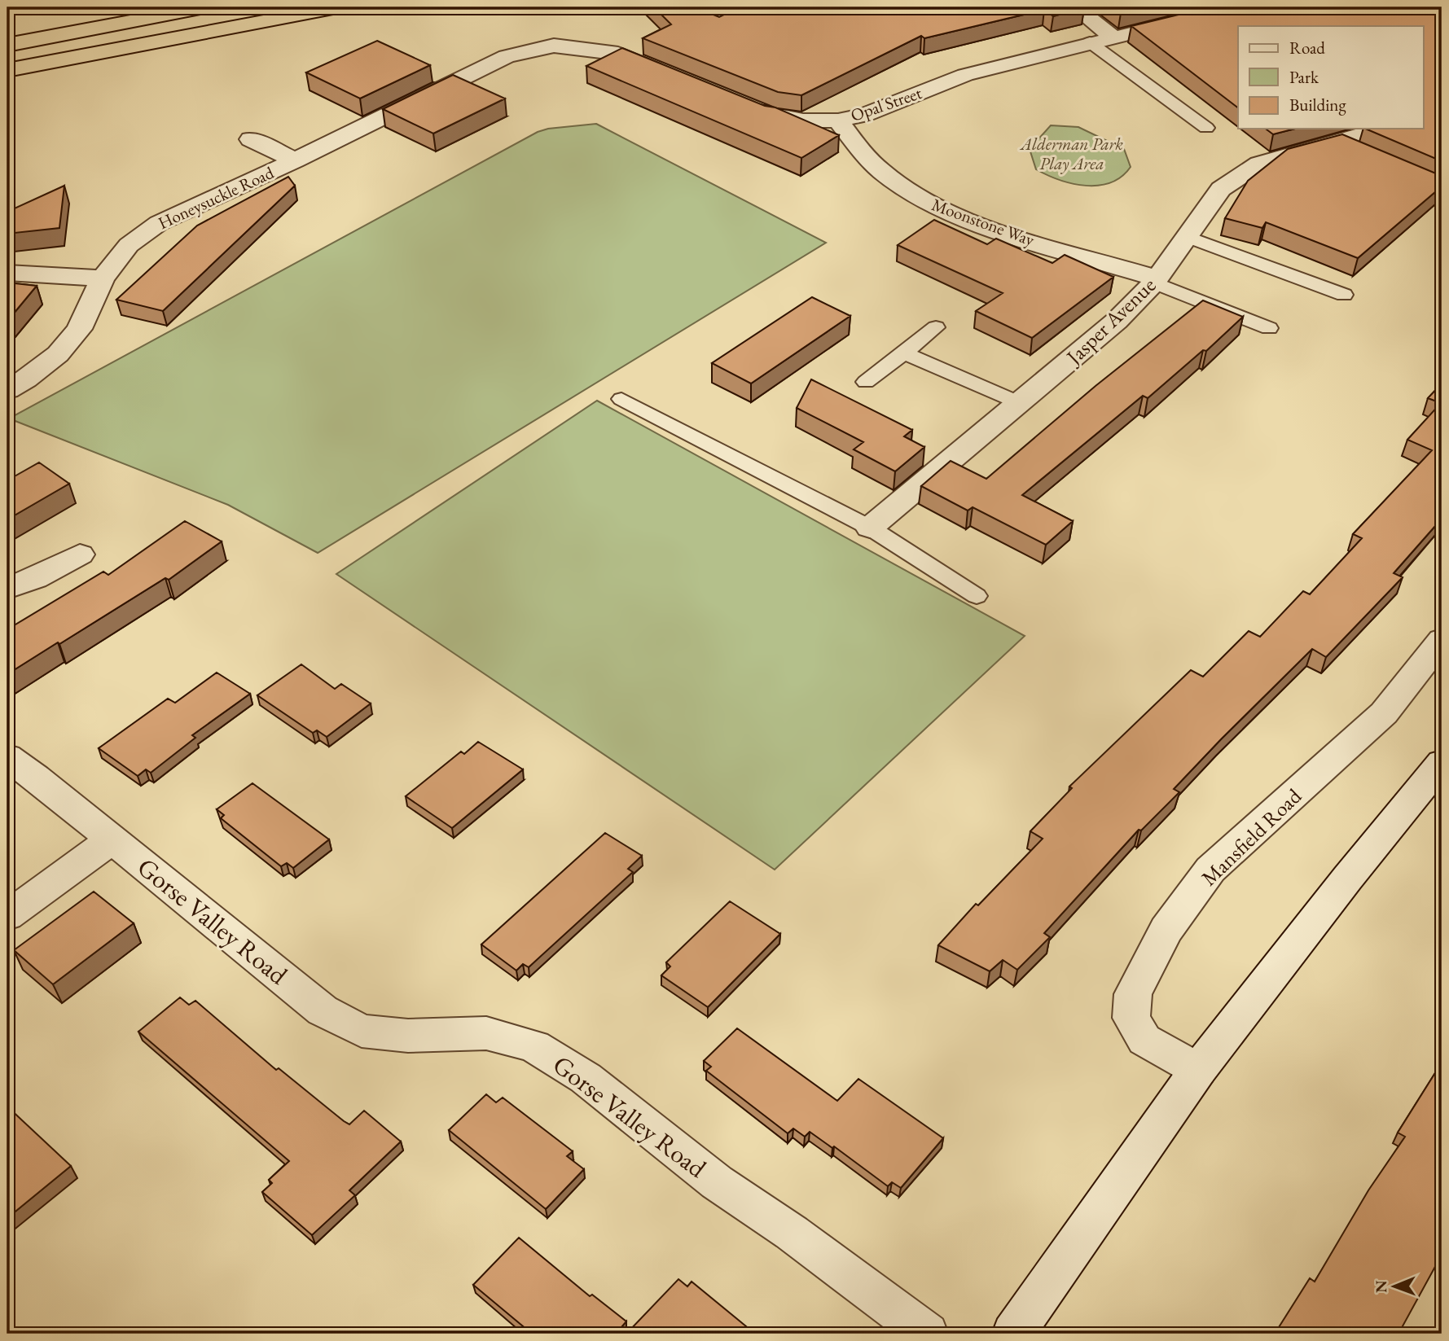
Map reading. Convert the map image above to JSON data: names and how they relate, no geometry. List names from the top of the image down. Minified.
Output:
{"streets":{"street":["Opal Street","Honeysuckle Road","Moonstone Way","Jasper Avenue","Mansfield Road","Gorse Valley Road"]},"crossings":[["Opal Street","Moonstone Way"],["Moonstone Way","Jasper Avenue"]],"parks":["Alderman Park Play Area"],"legend":["Road","Park","Building"],"north":"left"}
